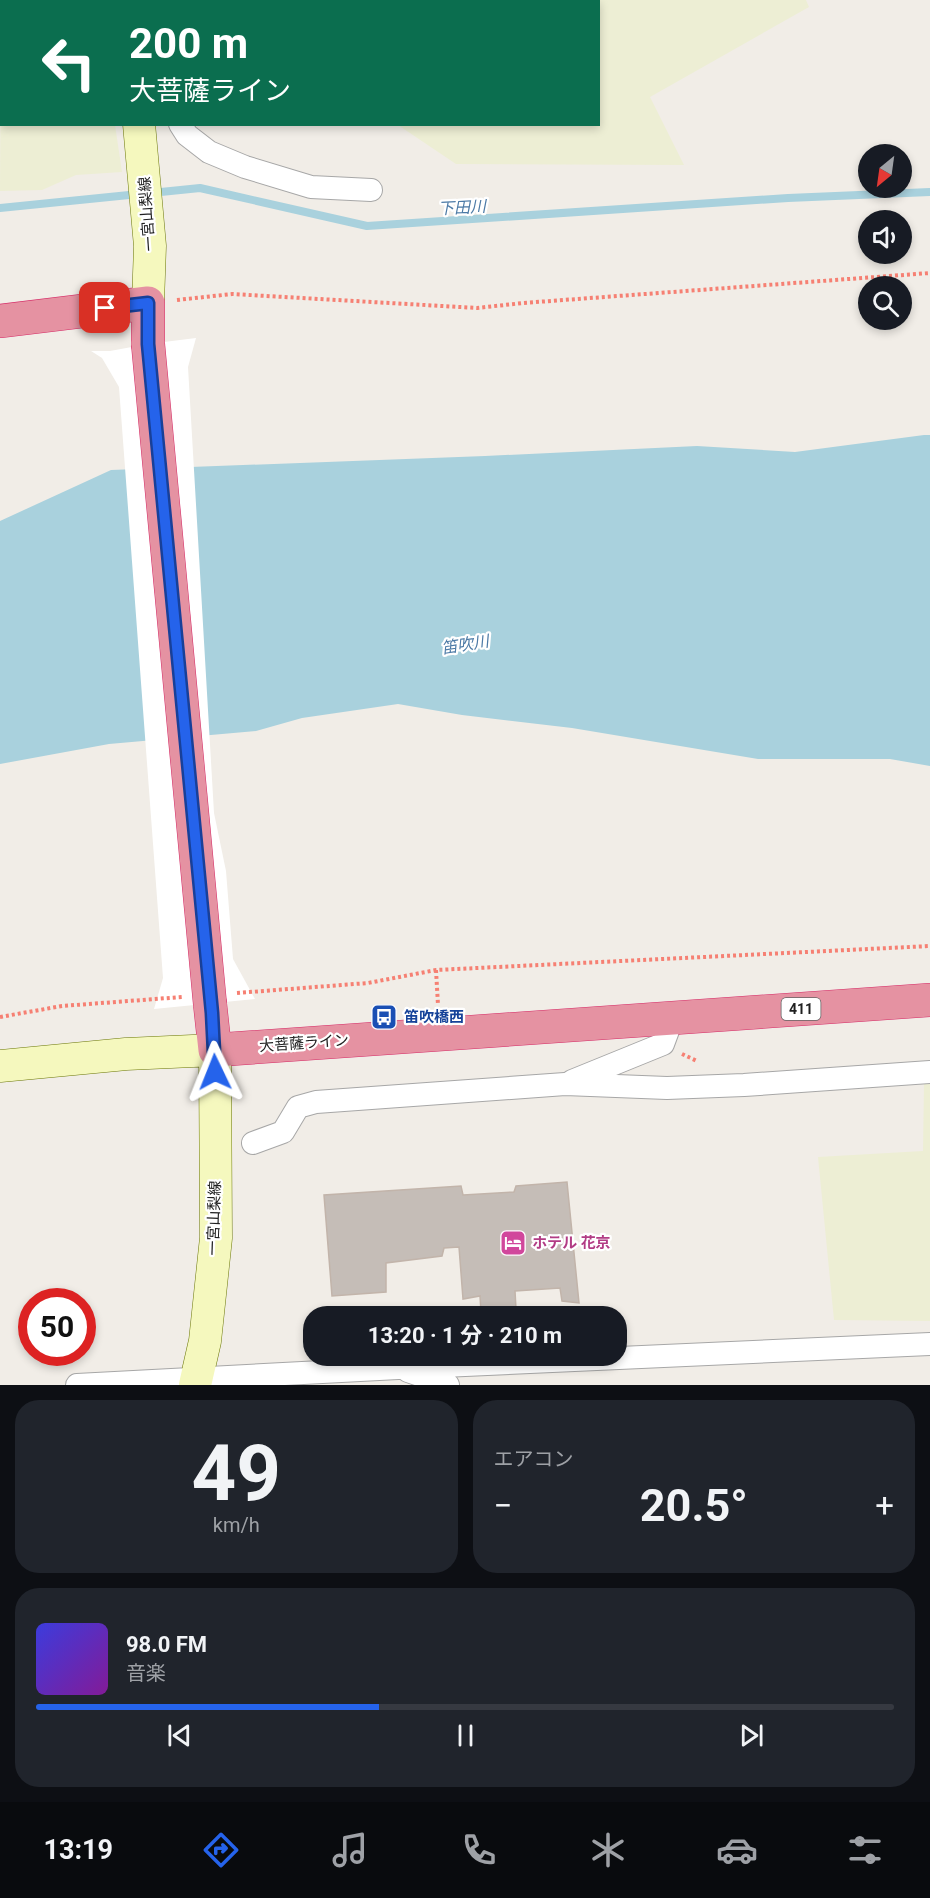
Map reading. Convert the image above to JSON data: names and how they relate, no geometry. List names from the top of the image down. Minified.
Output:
{"streets":{"highway":["411","大菩薩ライン"],"main road":["一宮山梨線"]},"crossings":[["一宮山梨線","大菩薩ライン"]],"water":["下田川","笛吹川"],"places":{"bus stop":["笛吹橋西"],"hotel":["ホテル 花京"]},"north":"bottom left","page":{"turn":["200 m","大菩薩ライン"],"limit":"50","trip":"13:20 · 1 分 · 210 m","tile":[["49","km/h"],"エアコン"],"heat":["−","20.5°","+"],"song":["98.0 FM","音楽"],"tabs":"13:19"}}
